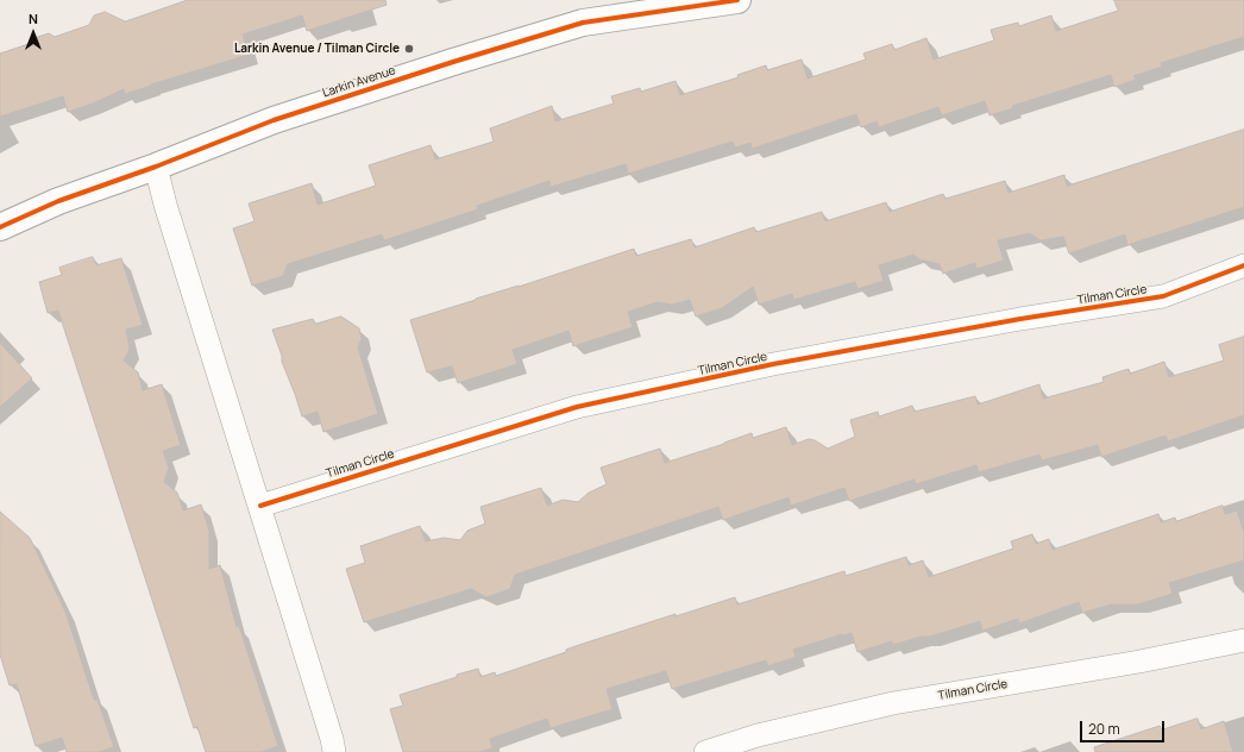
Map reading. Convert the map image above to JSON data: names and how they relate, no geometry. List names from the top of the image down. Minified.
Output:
{"streets":{"street":["Larkin Avenue","Tilman Circle"]},"places":["Larkin Avenue / Tilman Circle"],"scale_bar":"20 m","north":"top"}
